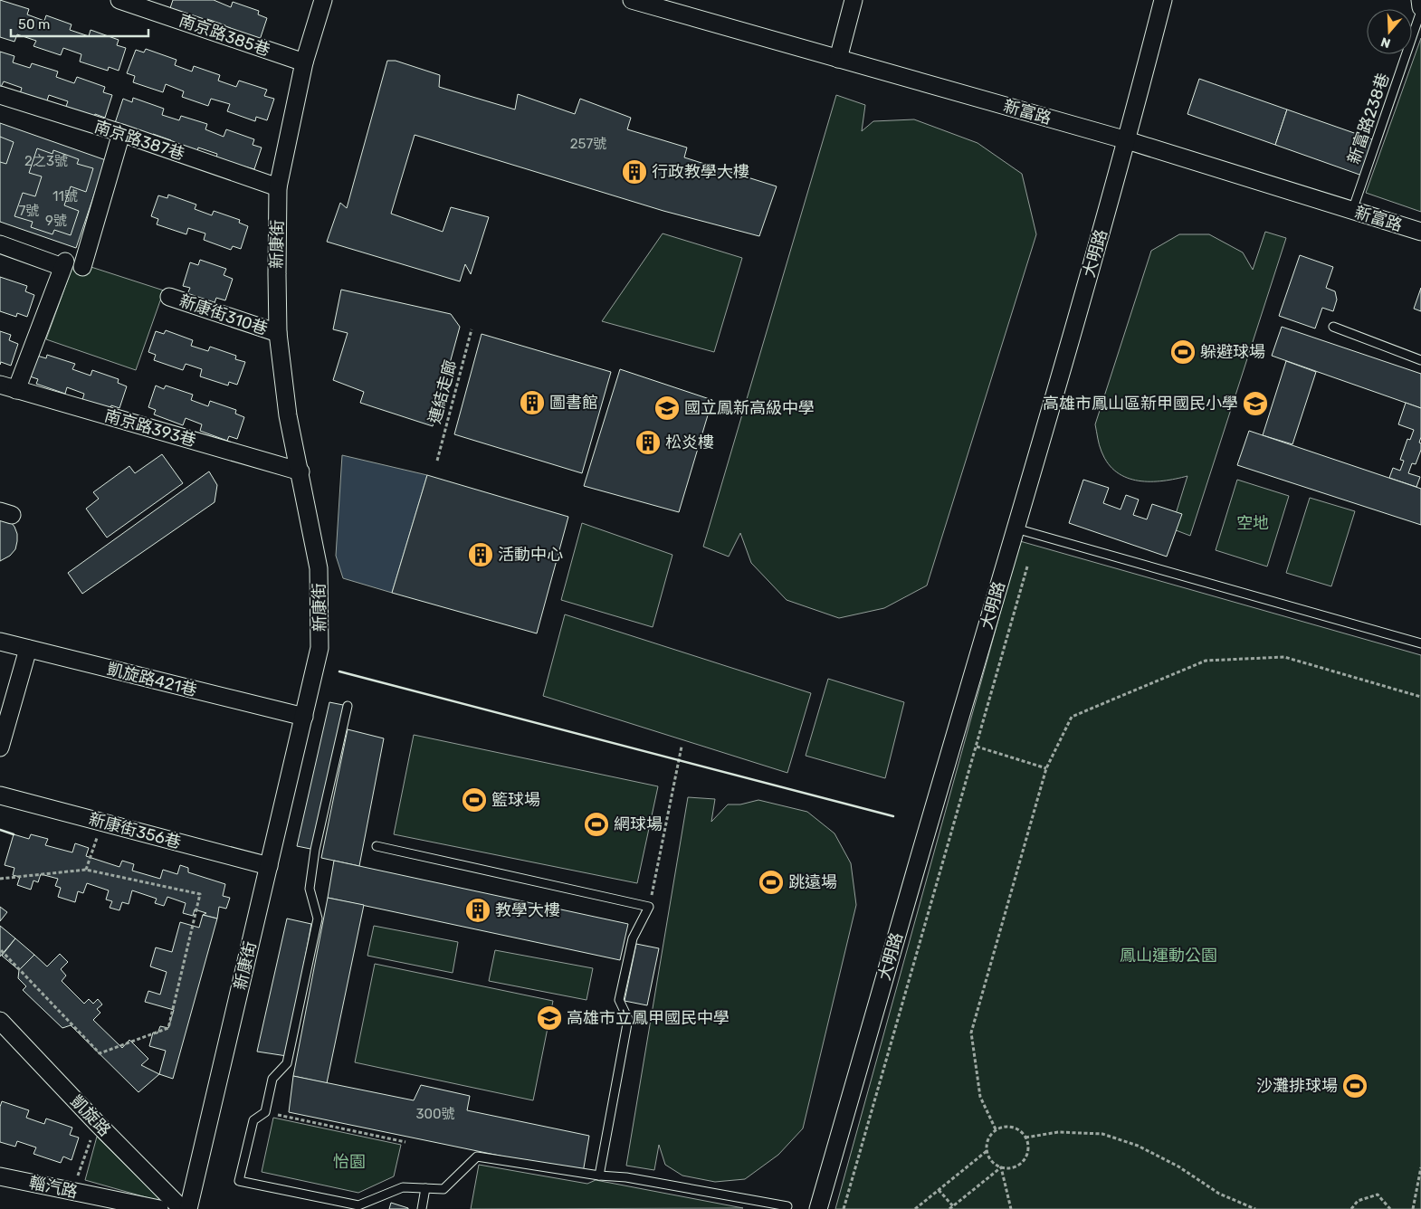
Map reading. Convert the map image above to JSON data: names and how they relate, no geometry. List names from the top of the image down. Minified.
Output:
{"streets":{"street":["南京路385巷","新富路","南京路387巷","新康街","大明路","新康街310巷","南京路393巷","凱旋路421巷","新康街356巷","凱旋路","輜汽路"],"lane":["新富路238巷"],"path":["連結走廊"]},"crossings":[["南京路385巷","新康街"],["新富路","新富路238巷"],["新富路","大明路"],["南京路387巷","新康街"],["新康街","新康街310巷"],["新康街","南京路393巷"],["新康街","凱旋路421巷"],["新康街","新康街356巷"]],"parks":["空地","鳳山運動公園","怡園"],"places":{"building":["行政教學大樓","圖書館","松炎樓","活動中心","教學大樓"],"sports":["躲避球場","籃球場","網球場","跳遠場","沙灘排球場"],"school or university":["高雄市鳳山區新甲國民小學","國立鳳新高級中學","高雄市立鳳甲國民中學"]},"house_numbers":["257號","2之3號","11號","7號","9號","300號"],"scale_bar":"50 m","north":"bottom"}
